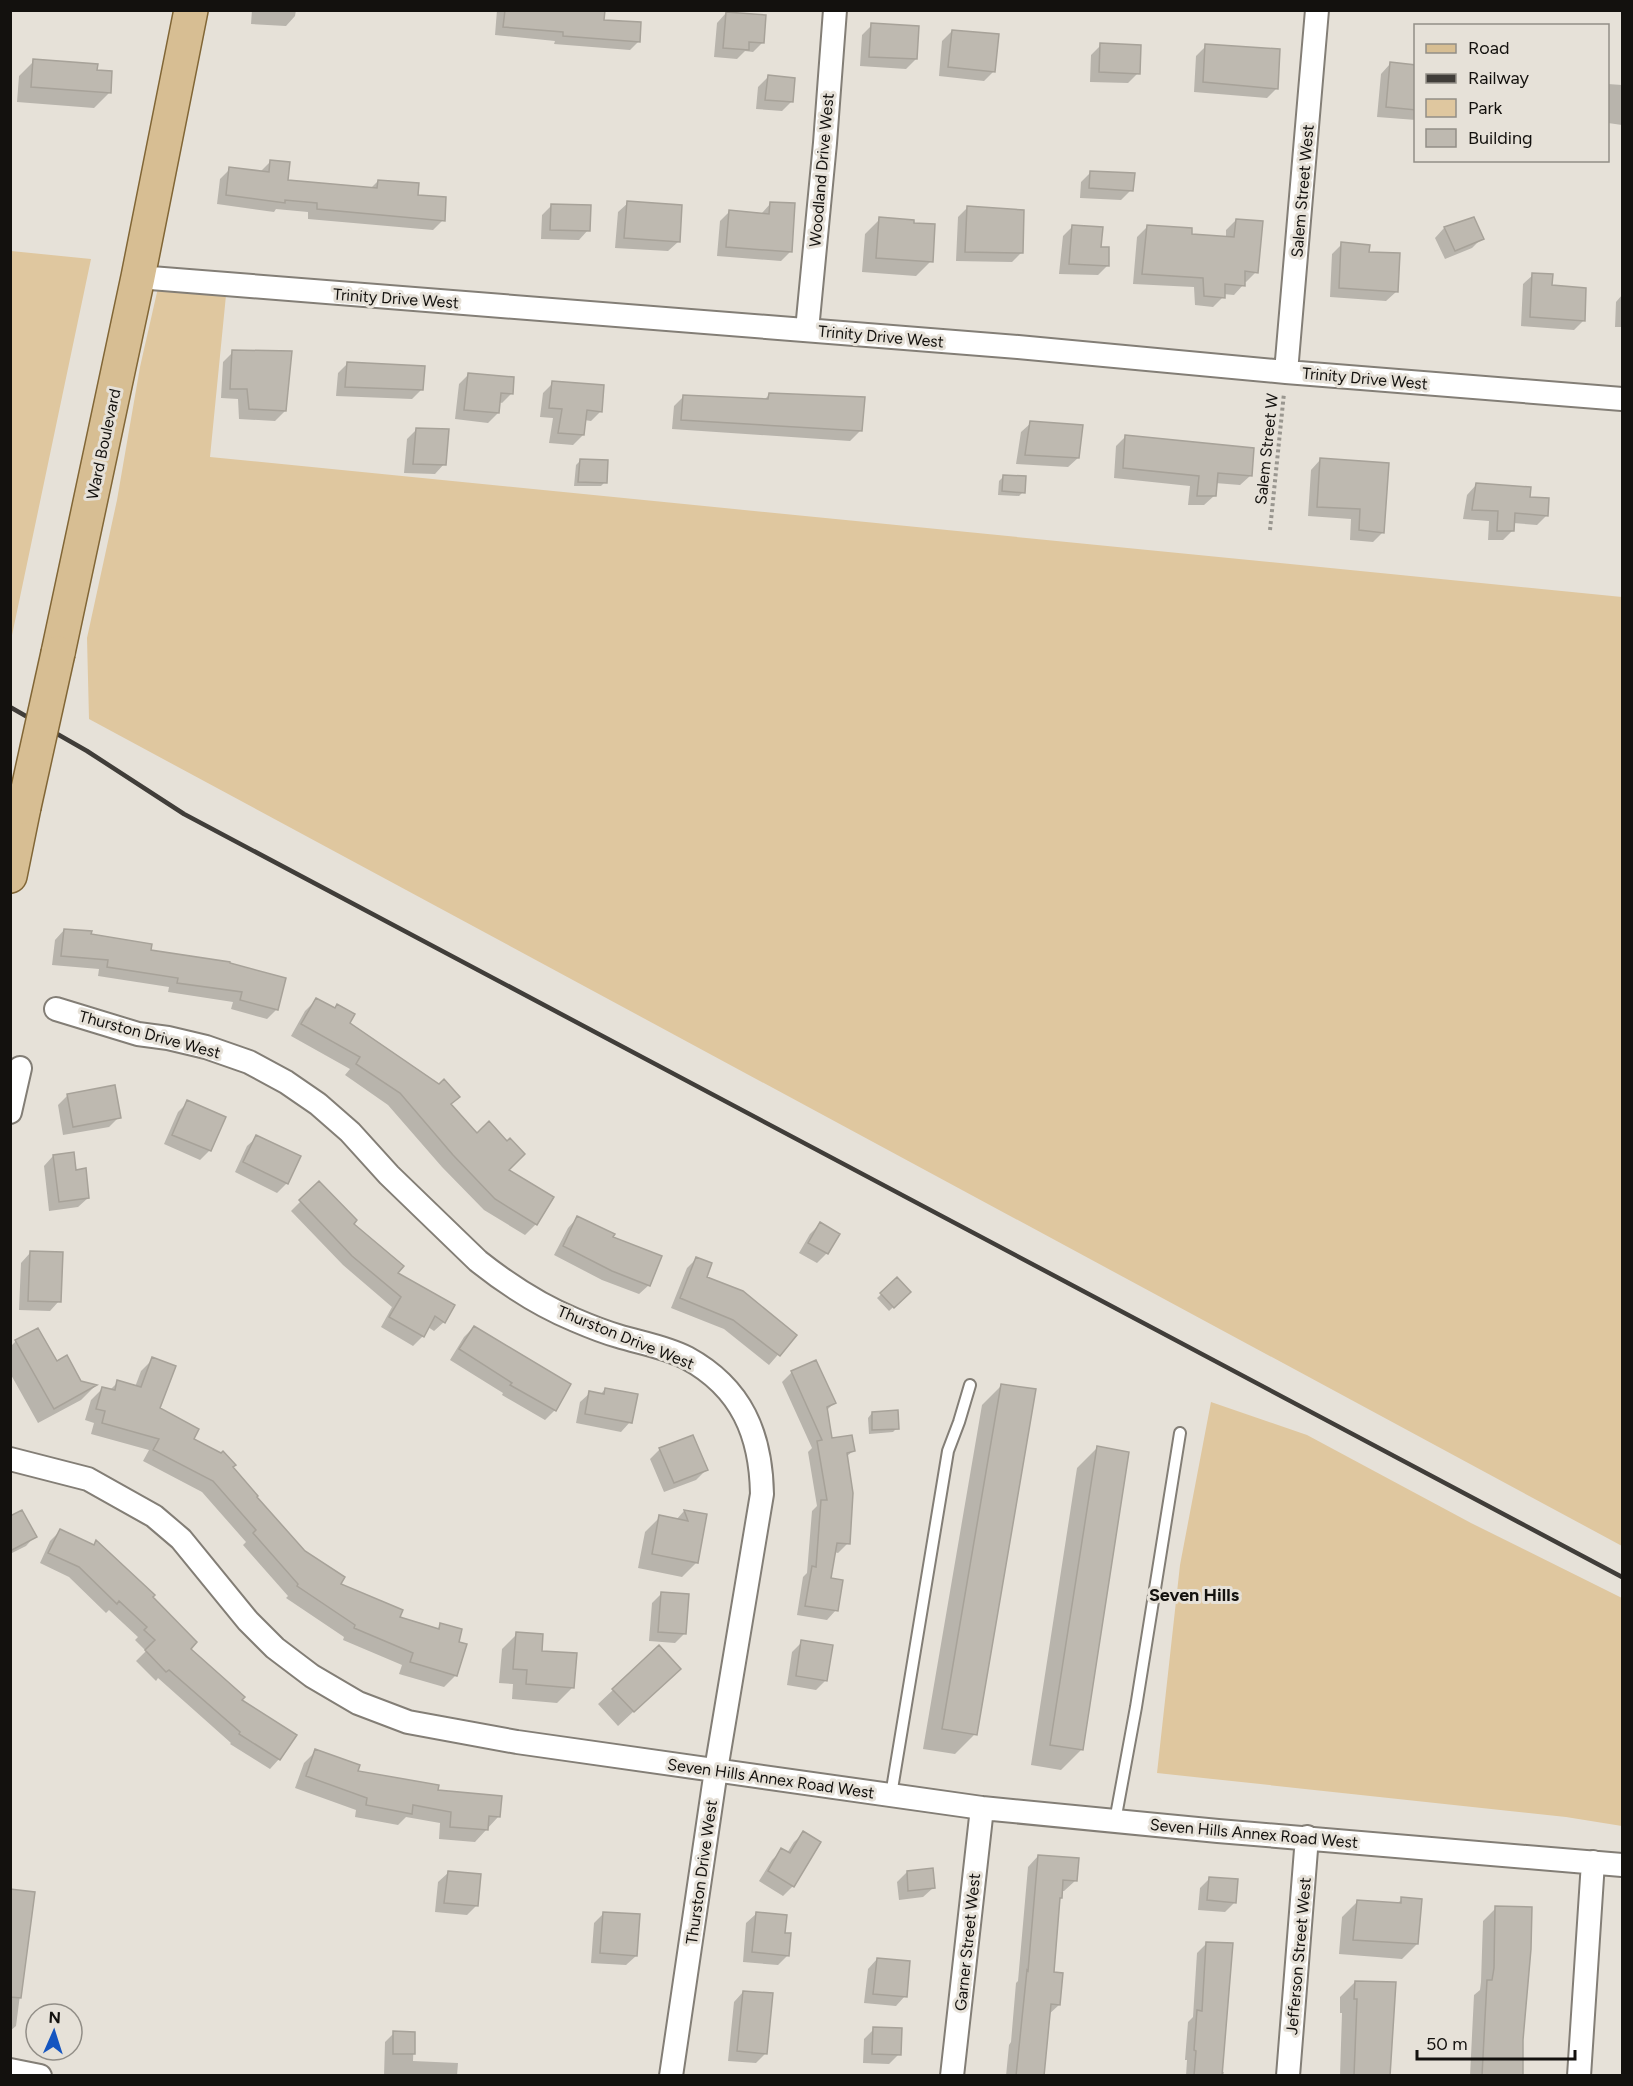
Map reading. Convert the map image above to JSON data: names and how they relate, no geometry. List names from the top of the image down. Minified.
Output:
{"streets":{"main road":["Ward Boulevard"],"street":["Woodland Drive West","Salem Street West","Trinity Drive West","Thurston Drive West","Seven Hills Annex Road West","Garner Street West","Jefferson Street West"],"path":["Salem Street W"]},"crossings":[["Woodland Drive West","Trinity Drive West"],["Salem Street West","Trinity Drive West"],["Salem Street West","Salem Street W"],["Trinity Drive West","Ward Boulevard"],["Trinity Drive West","Salem Street W"],["Thurston Drive West","Seven Hills Annex Road West"],["Seven Hills Annex Road West","Garner Street West"],["Seven Hills Annex Road West","Jefferson Street West"]],"districts":["Seven Hills"],"legend":["Road","Railway","Park","Building"],"scale_bar":"50 m","north":"top"}
